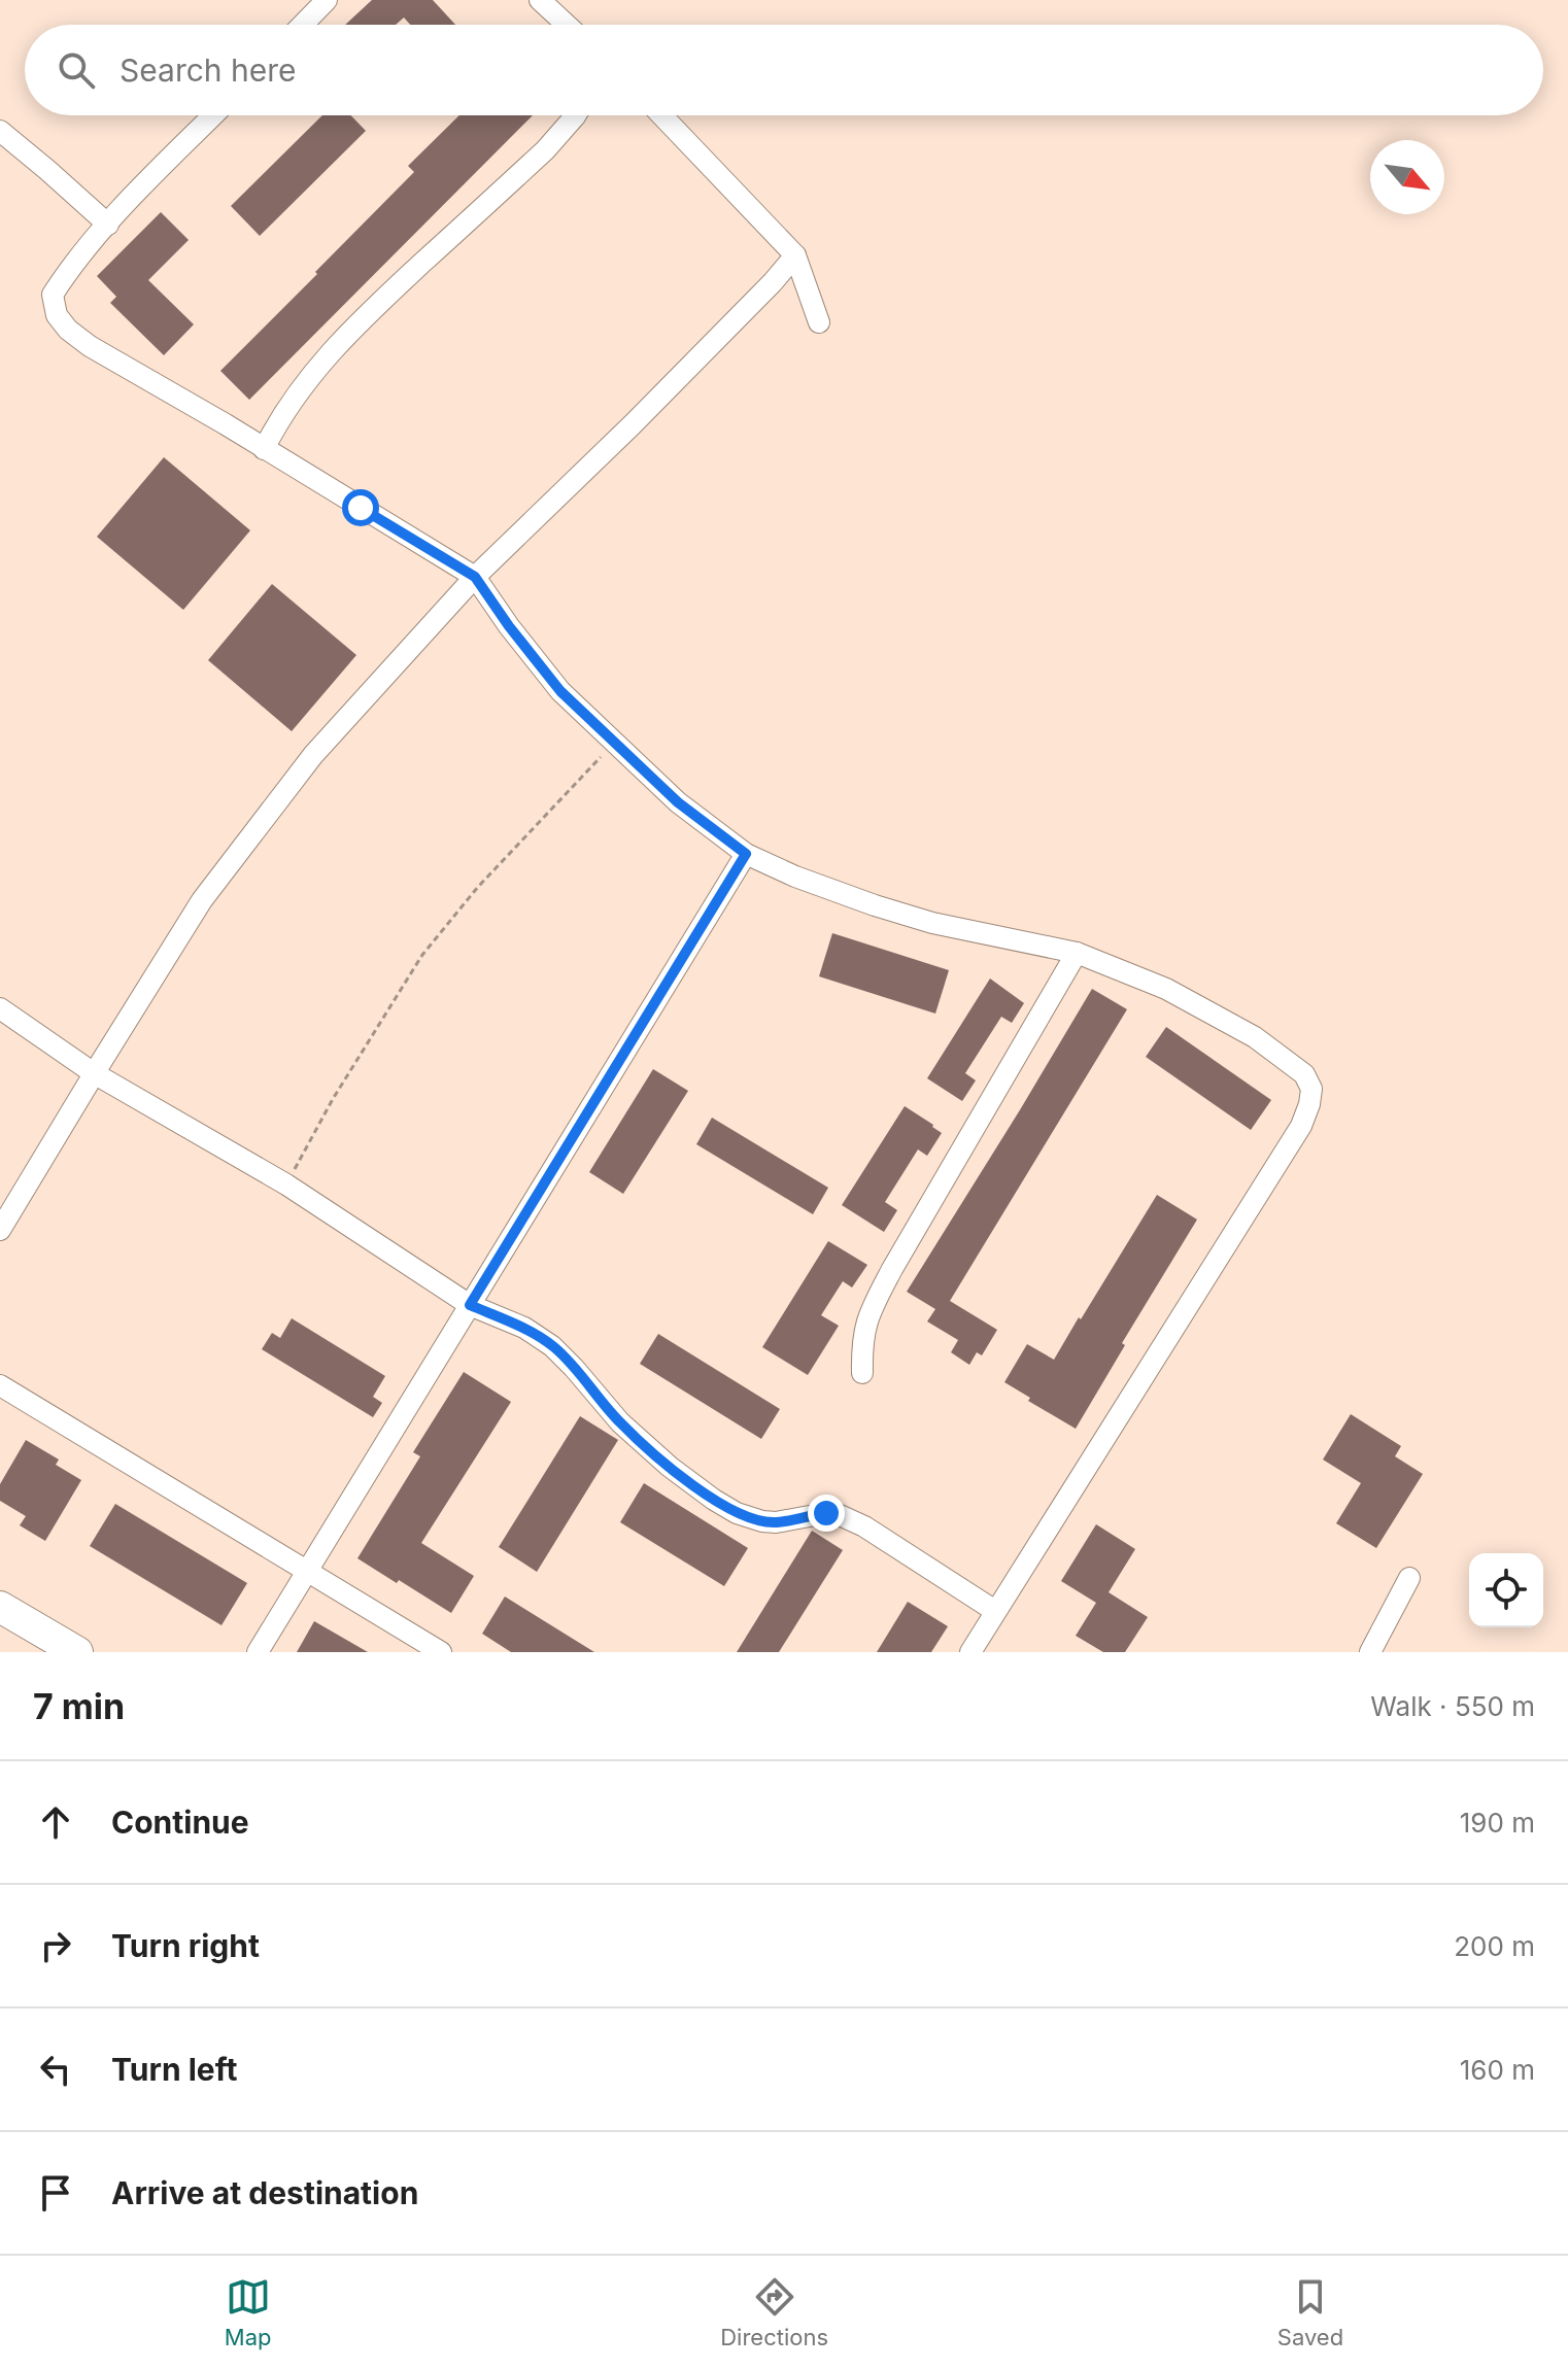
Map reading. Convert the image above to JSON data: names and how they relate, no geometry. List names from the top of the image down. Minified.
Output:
{"north":"bottom right","page":{"search":"Search here","heading":["7 min","Walk · 550 m"],"list":[["Continue","190 m"],["Turn right","200 m"],["Turn left","160 m"],"Arrive at destination"],"nav":["Map","Directions","Saved"]}}
